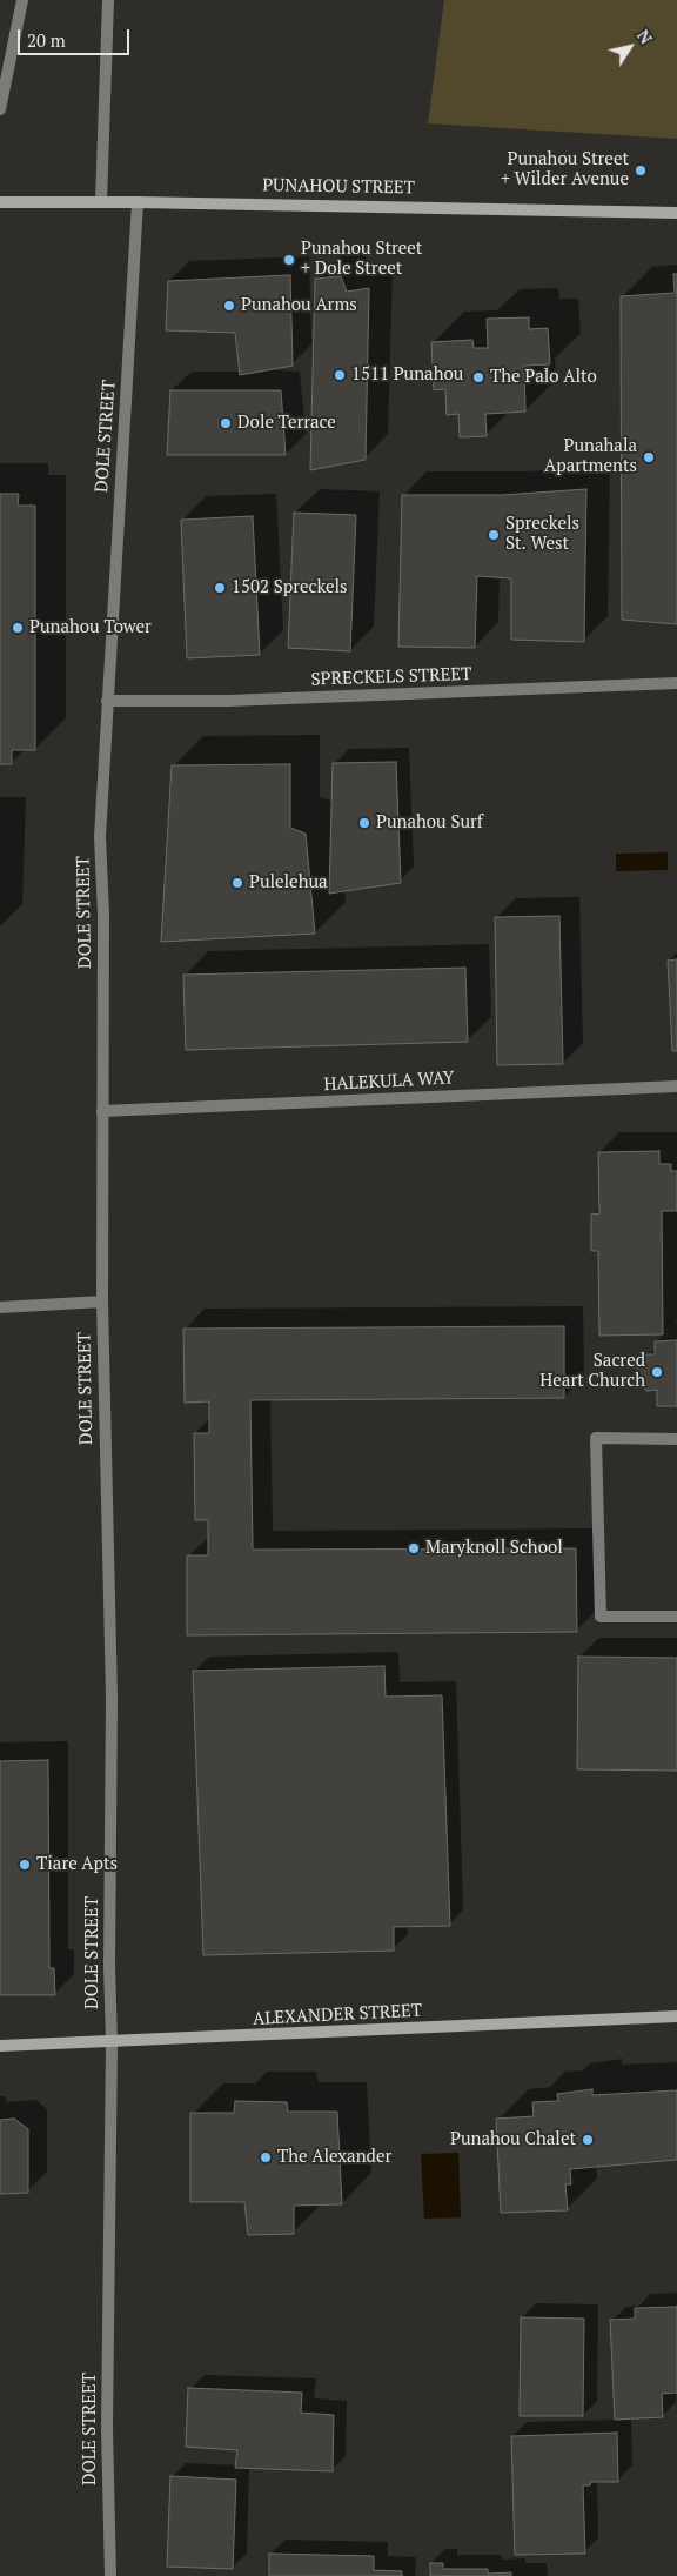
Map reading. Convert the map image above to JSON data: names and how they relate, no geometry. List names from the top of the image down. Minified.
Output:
{"streets":{"main road":["PUNAHOU STREET","ALEXANDER STREET"],"street":["DOLE STREET","SPRECKELS STREET","HALEKULA WAY"]},"crossings":[["PUNAHOU STREET","DOLE STREET"],["DOLE STREET","SPRECKELS STREET"],["DOLE STREET","HALEKULA WAY"],["DOLE STREET","ALEXANDER STREET"]],"places":["Punahou Street + Wilder Avenue","Punahou Street + Dole Street","Punahou Arms","1511 Punahou","The Palo Alto","Dole Terrace","Punahala Apartments","Spreckels St. West","1502 Spreckels","Punahou Tower","Punahou Surf","Pulelehua","Sacred Heart Church","Maryknoll School","Tiare Apts","Punahou Chalet","The Alexander"],"scale_bar":"20 m","north":"top right"}
